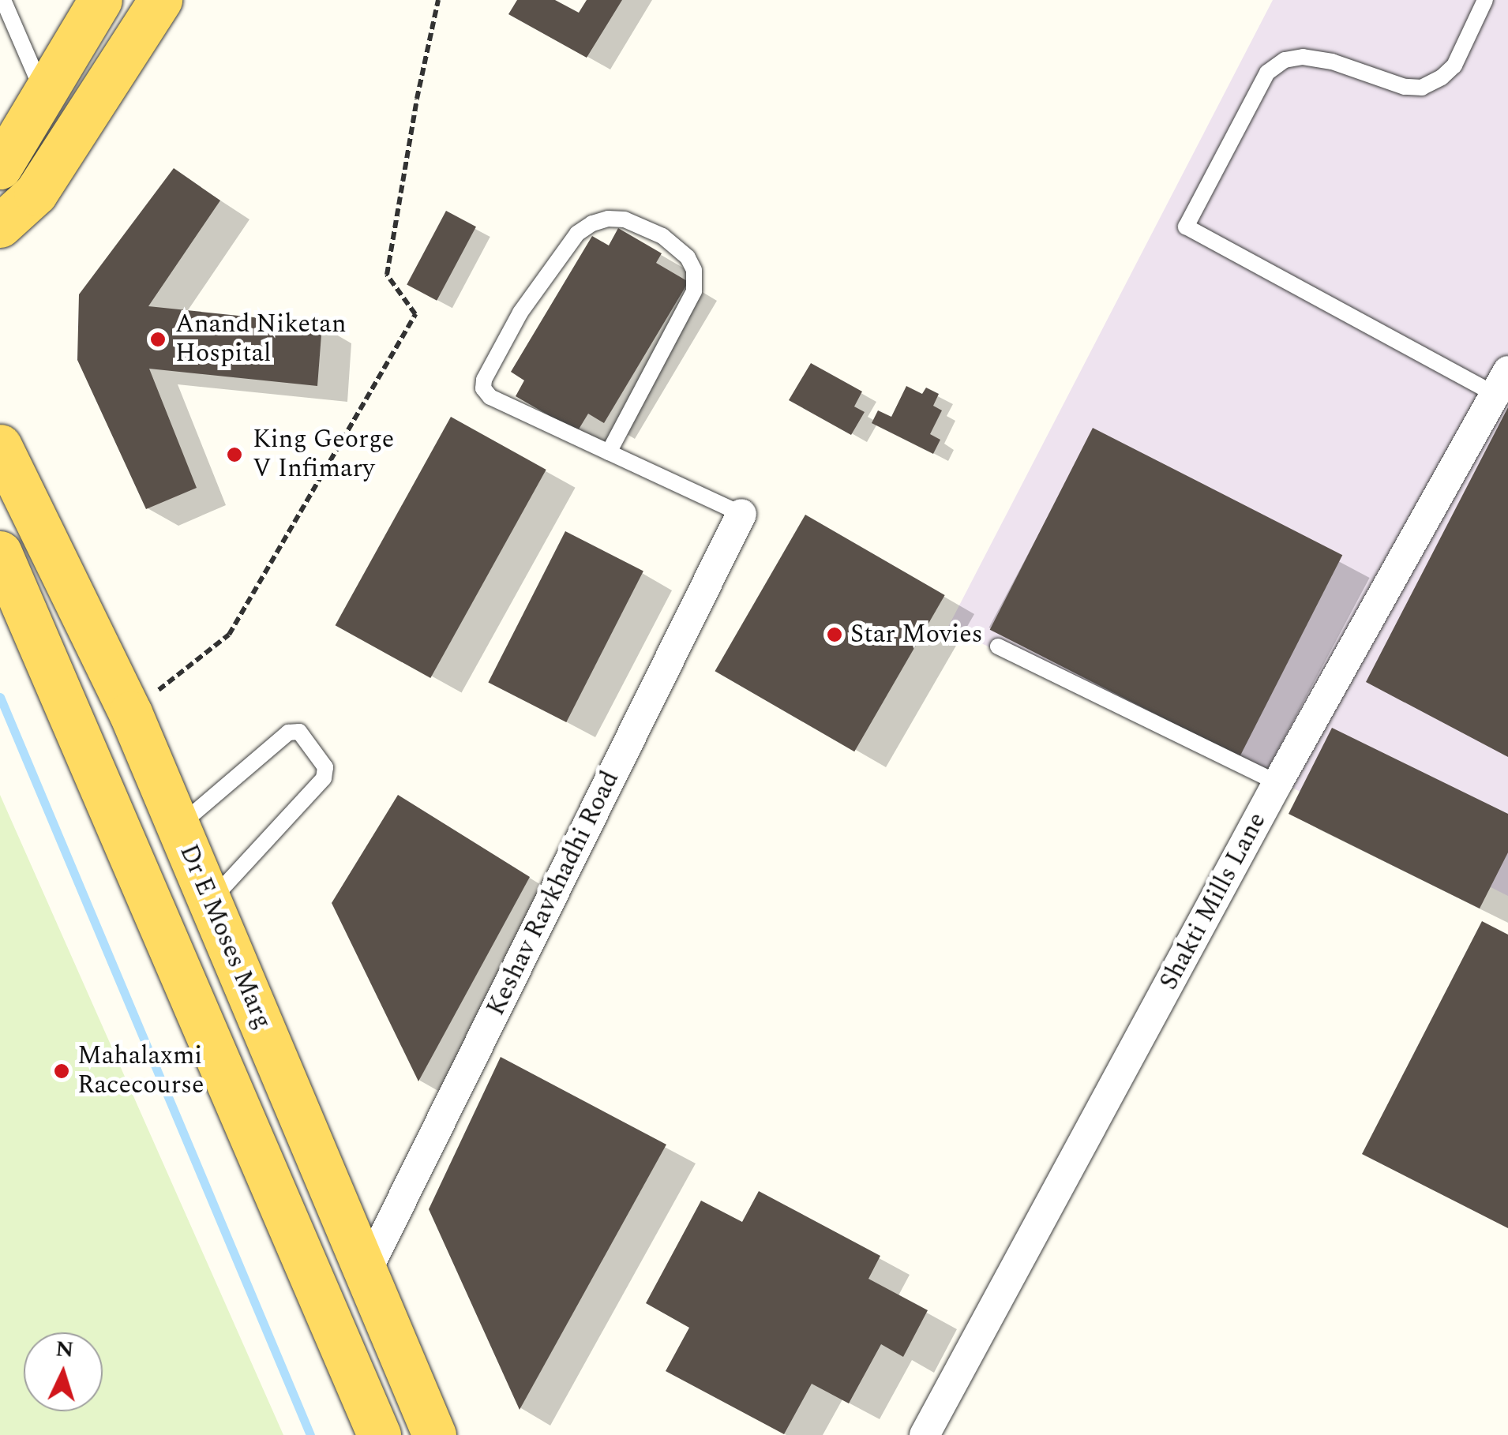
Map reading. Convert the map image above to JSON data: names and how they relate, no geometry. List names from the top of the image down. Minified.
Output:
{"streets":{"main road":["Dr E Moses Marg"],"street":["Keshav Ravkhadhi Road","Shakti Mills Lane"]},"crossings":[["Keshav Ravkhadhi Road","Dr E Moses Marg"]],"places":["Anand Niketan Hospital","King George V Infimary","Star Movies","Mahalaxmi Racecourse"],"north":"top"}
